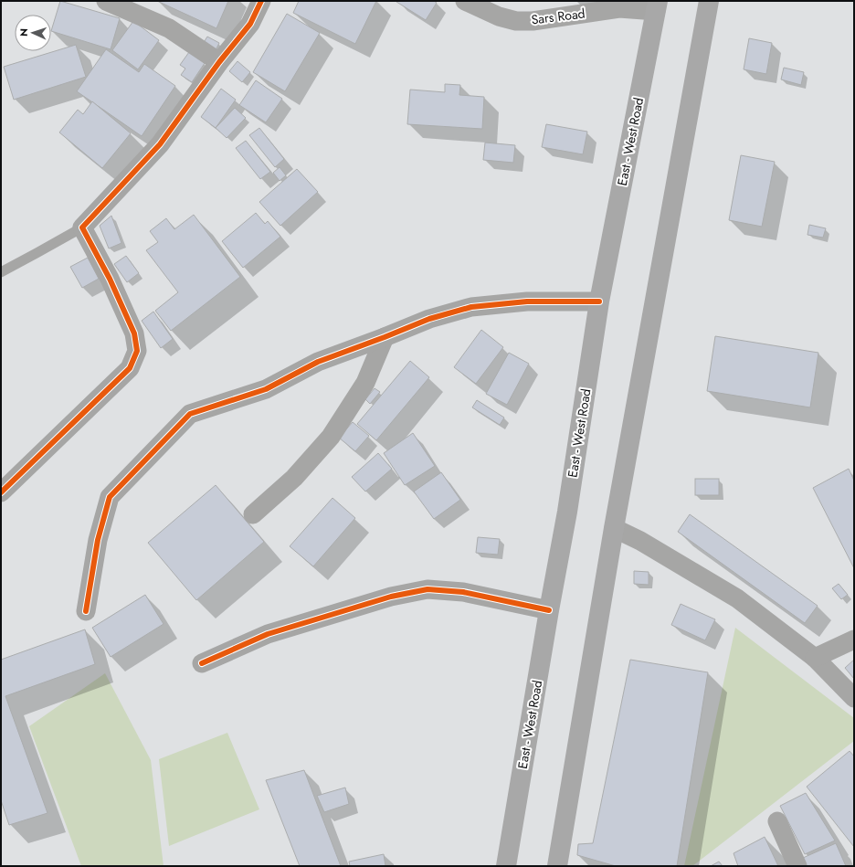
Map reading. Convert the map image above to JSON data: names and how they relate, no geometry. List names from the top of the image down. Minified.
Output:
{"streets":{"main road":["East - West Road"],"street":["Sars Road"]},"crossings":[["Sars Road","East - West Road"]],"north":"left"}
